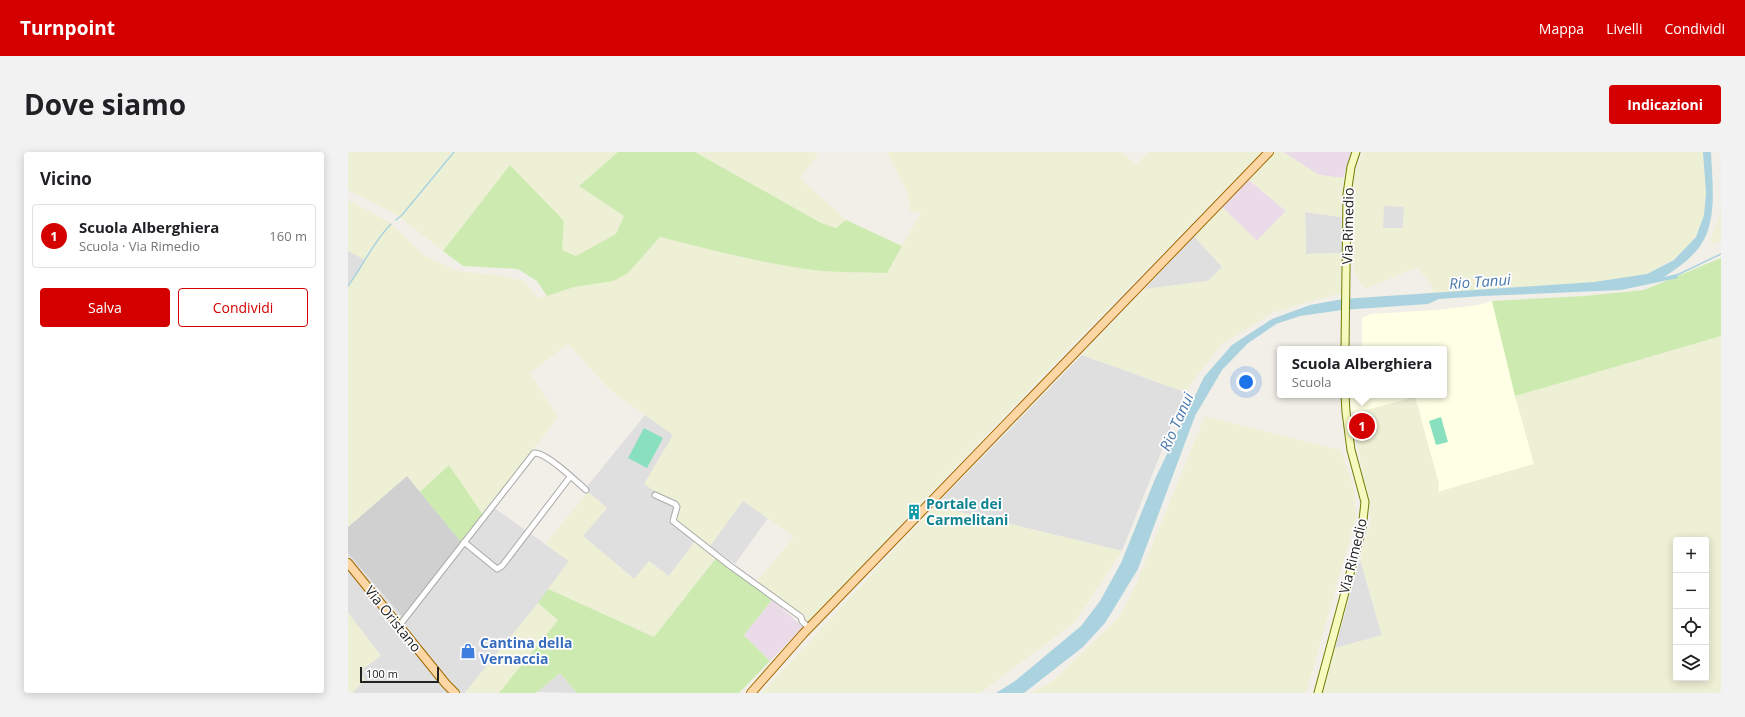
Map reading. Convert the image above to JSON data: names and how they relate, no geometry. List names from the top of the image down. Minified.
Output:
{"streets":{"main road":["Via Oristano"],"street":["Via Rimedio"]},"water":["Rio Tanui"],"places":{"building":["Portale dei Carmelitani"],"shop":["Cantina della Vernaccia"]},"scale_bar":"100 m","page":{"header":"Turnpoint","nav":["Mappa","Livelli","Condividi"],"title":"Dove siamo","buttons":["Indicazioni",["Salva","Condividi"]],"heading":"Vicino","list":[{"mark":"1","name":"Scuola Alberghiera","note":"Scuola · Via Rimedio","value":"160 m"}],"popup":["Scuola Alberghiera","Scuola"],"pins":"1","map_buttons":["+","−"],"scale":"100 m"}}
